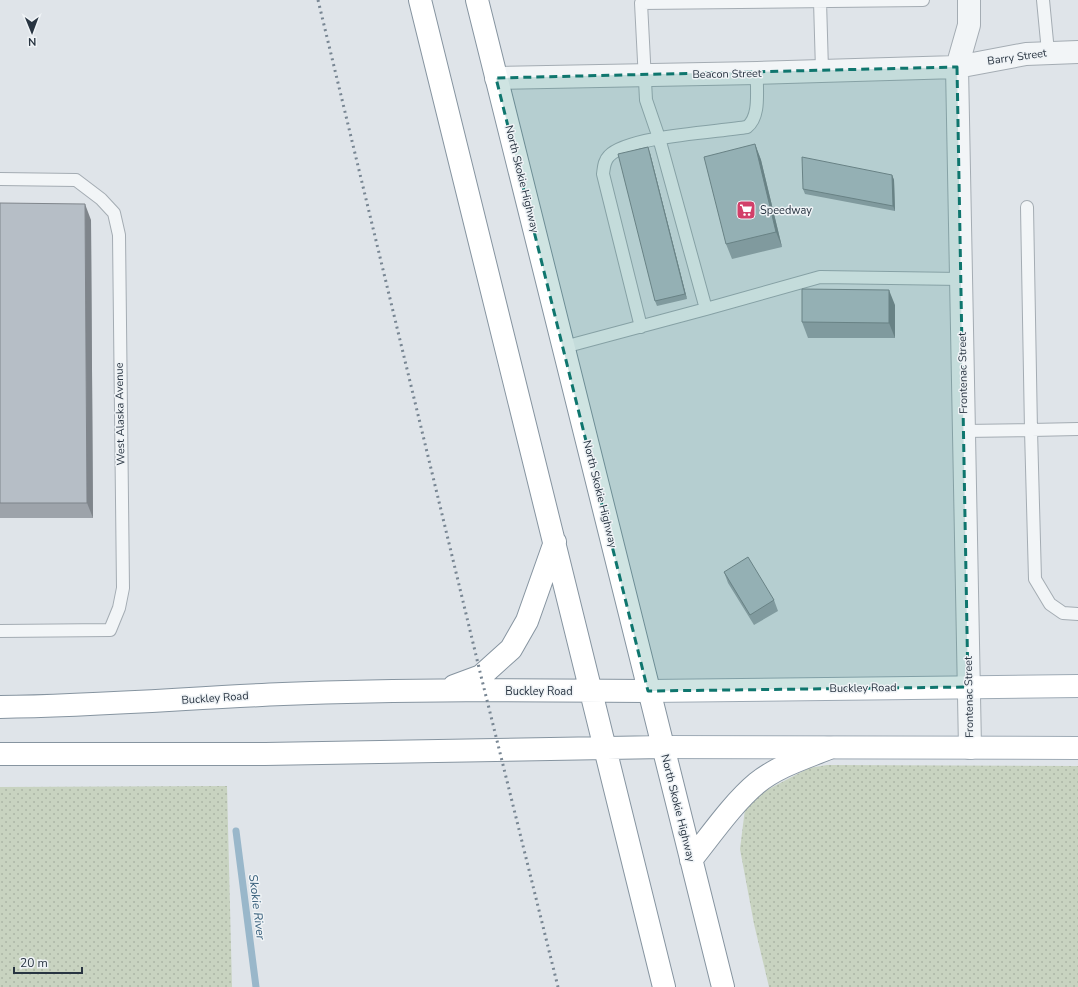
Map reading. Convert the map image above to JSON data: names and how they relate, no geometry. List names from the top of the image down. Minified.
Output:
{"streets":{"main road":["North Skokie Highway","Buckley Road"],"street":["Barry Street","Beacon Street","Frontenac Street"],"lane":["West Alaska Avenue"]},"crossings":[["Barry Street","Beacon Street"],["Barry Street","Frontenac Street"],["Beacon Street","North Skokie Highway"],["Beacon Street","Frontenac Street"],["North Skokie Highway","Buckley Road"],["Frontenac Street","Buckley Road"]],"water":["Skokie River"],"places":{"supermarket":["Speedway"]},"scale_bar":"20 m","north":"bottom"}
